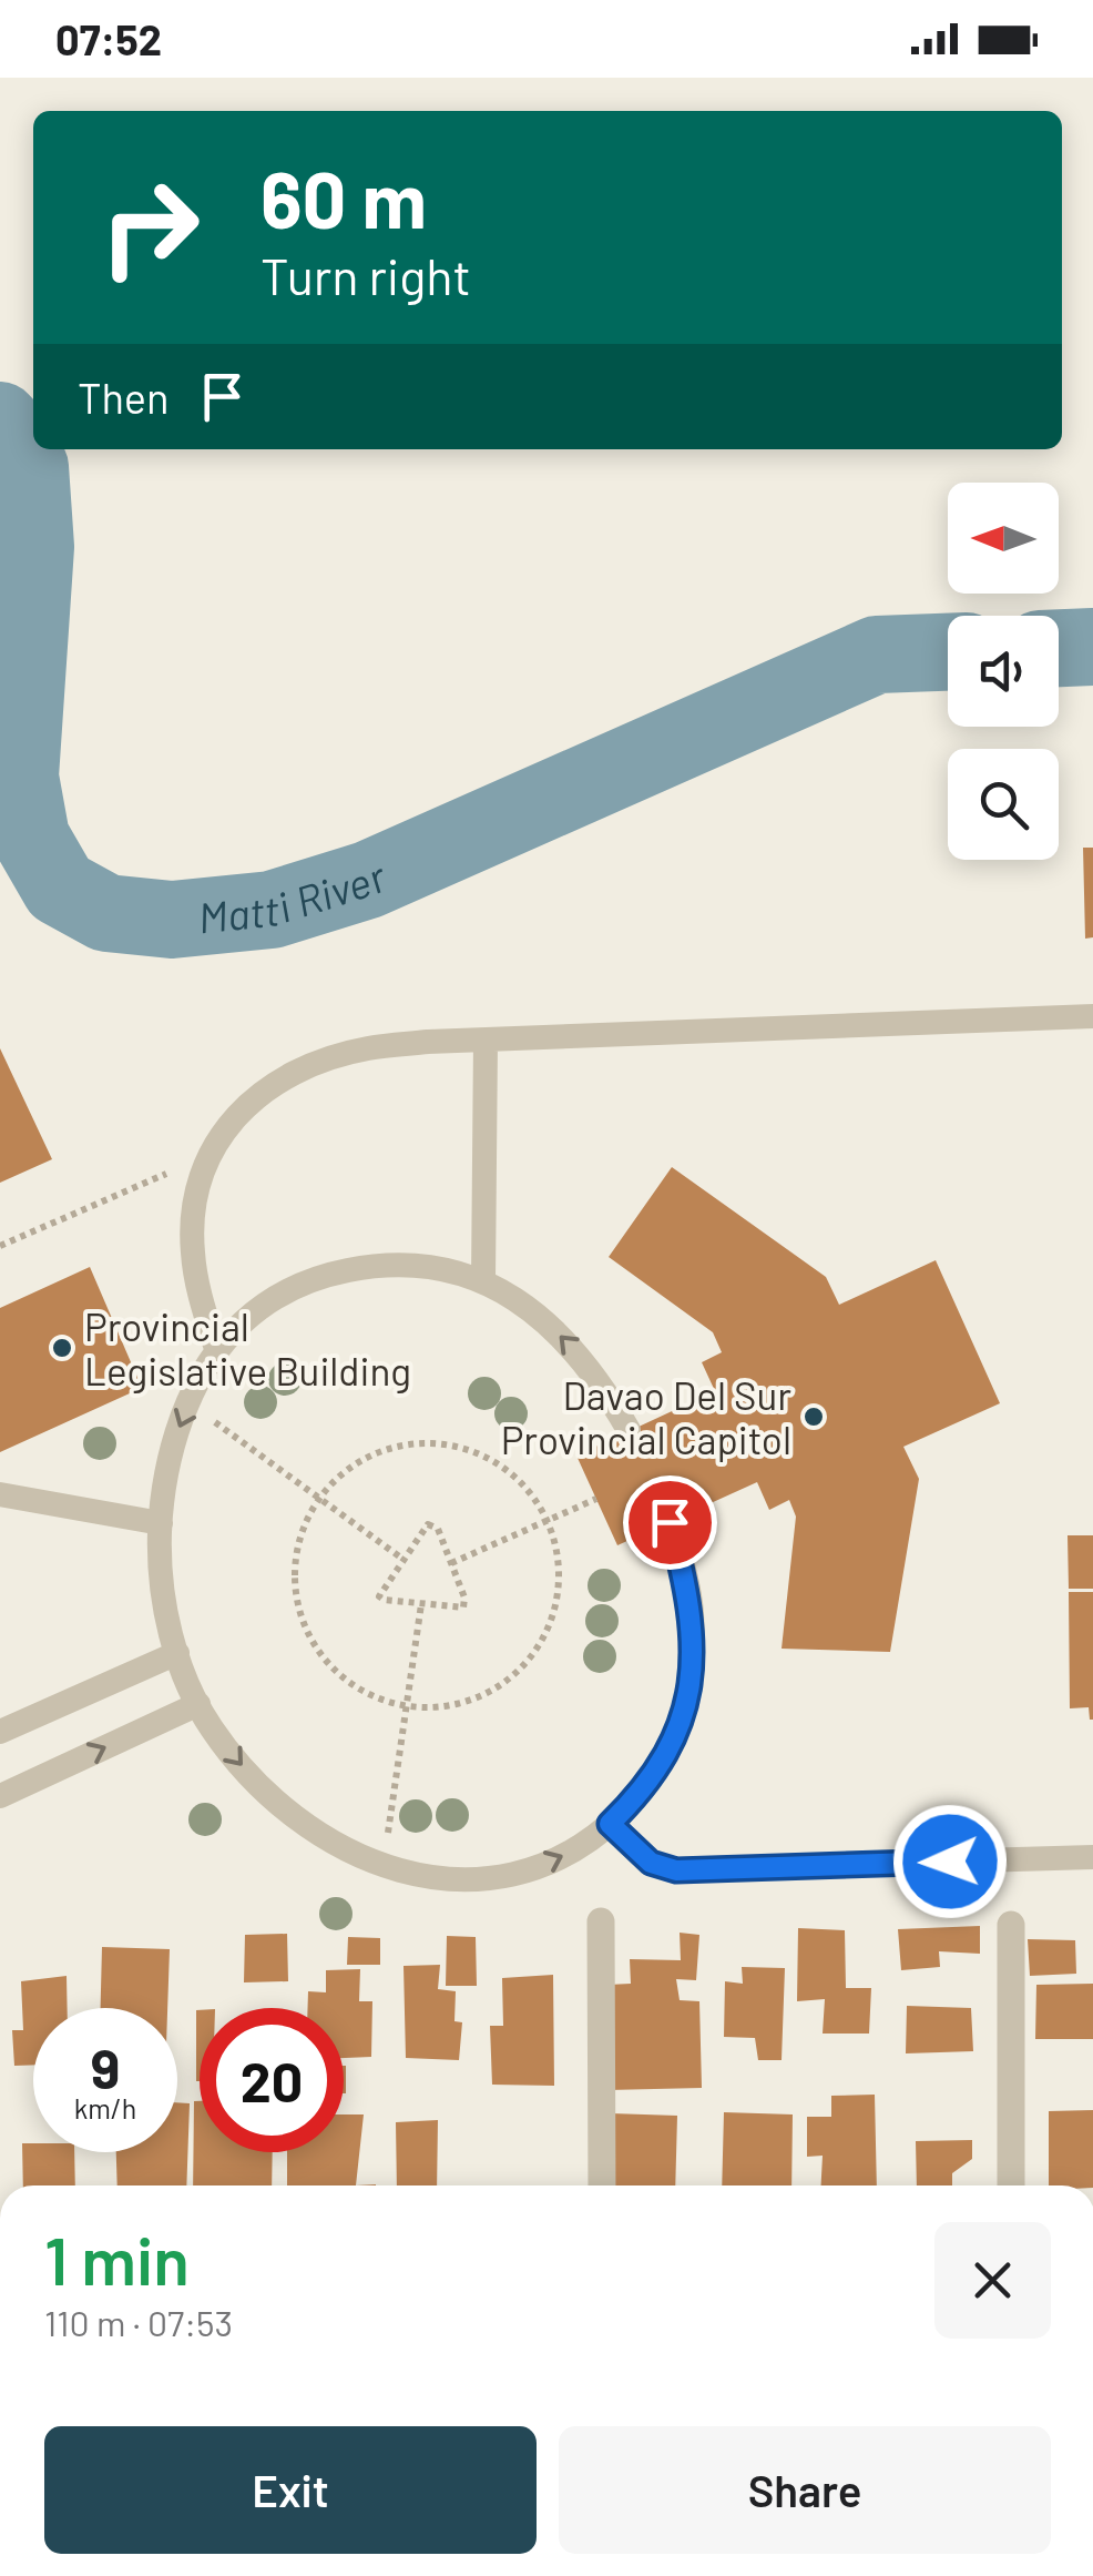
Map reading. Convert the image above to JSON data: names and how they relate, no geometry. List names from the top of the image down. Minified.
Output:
{"water":["Matti River"],"places":["Provincial Legislative Building","Davao Del Sur Provincial Capitol"],"north":"left","page":{"status":"07:52","turn":["60 m","Turn right"],"then":"Then","speed":"9 km/h","limit":"20","heading":["1 min","110 m · 07:53"],"buttons":["Exit","Share"]}}
